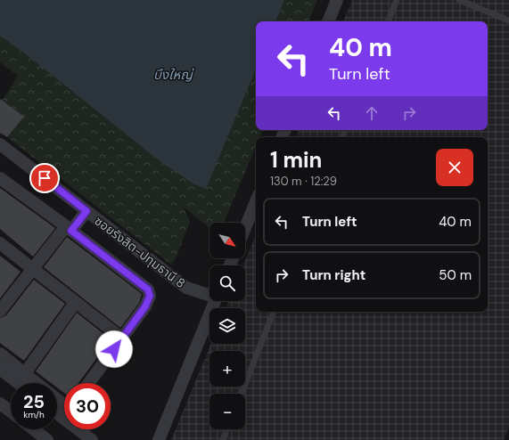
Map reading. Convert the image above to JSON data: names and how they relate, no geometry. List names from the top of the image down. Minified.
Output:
{"streets":{"street":["ซอยรังสิต-ปทุมธานี 8"]},"water":["บึงใหญ่"],"north":"bottom right","page":{"turn":["40 m","Turn left"],"heading":["1 min","130 m · 12:29"],"list":[{"name":"Turn left","value":"40 m"},{"name":"Turn right","value":"50 m"}],"map_buttons":["+","−"],"speed":"25 km/h","limit":"30"}}
